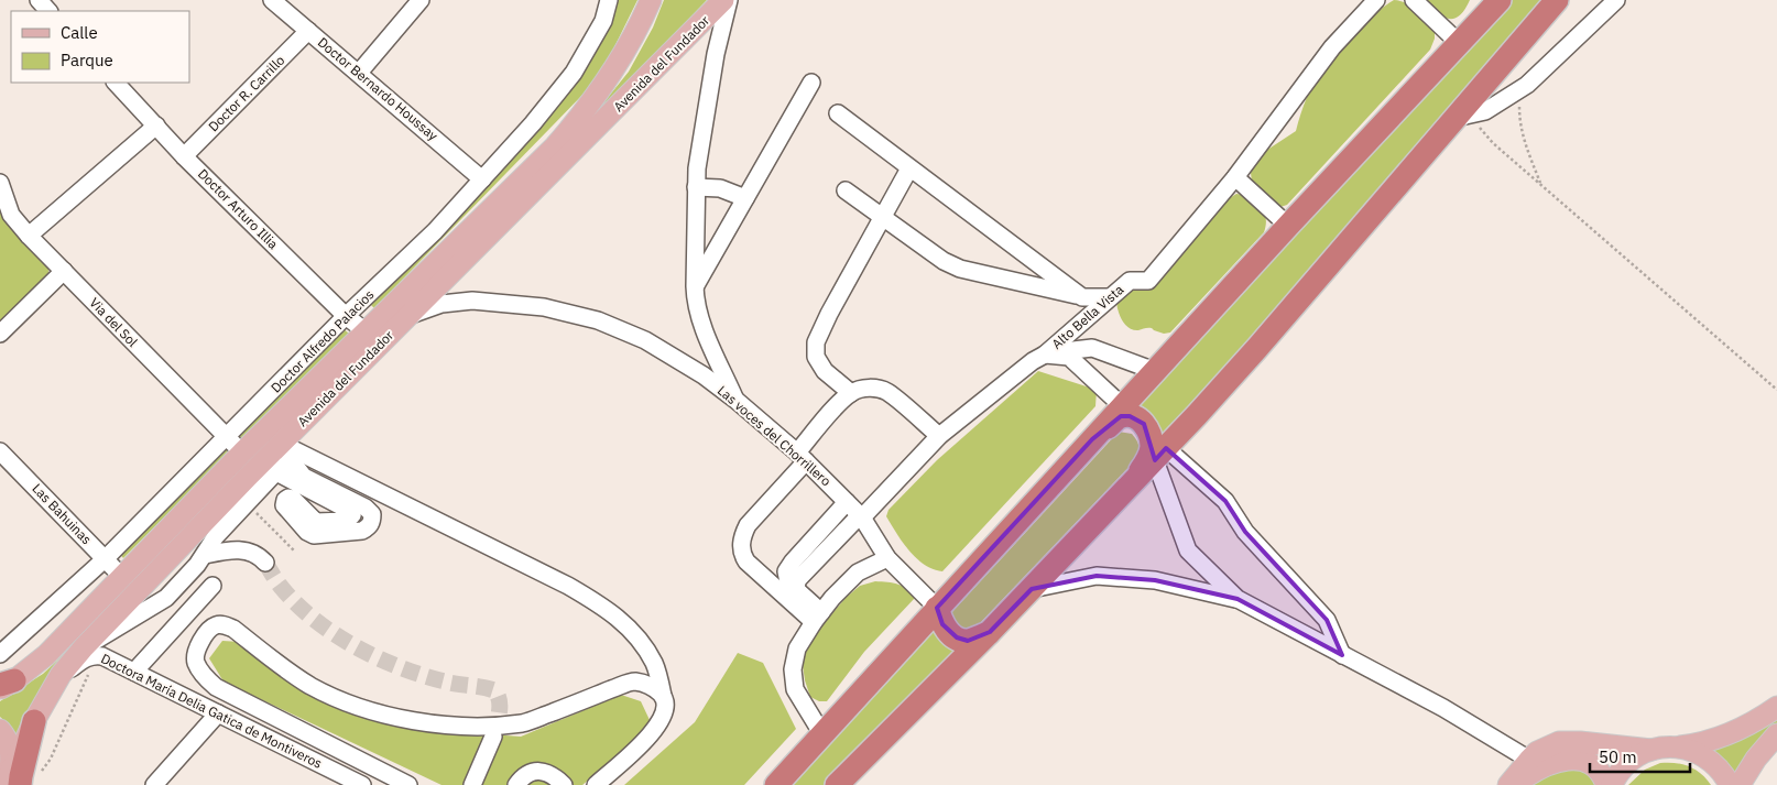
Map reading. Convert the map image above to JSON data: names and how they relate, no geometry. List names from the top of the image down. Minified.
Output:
{"streets":{"main road":["Avenida del Fundador"],"street":["Doctor Bernardo Houssay","Doctor R. Carrillo","Doctor Arturo Illia","Alto Bella Vista","Via del Sol","Doctor Alfredo Palacios","Las voces del Chorrillero","Las Bahuinas","Doctora María Delia Gatica de Montiveros"]},"crossings":[["Avenida del Fundador","Doctor Arturo Illia"],["Avenida del Fundador","Via del Sol"],["Avenida del Fundador","Las voces del Chorrillero"],["Avenida del Fundador","Las Bahuinas"],["Avenida del Fundador","Doctora María Delia Gatica de Montiveros"],["Doctor Bernardo Houssay","Doctor R. Carrillo"],["Doctor Bernardo Houssay","Doctor Alfredo Palacios"],["Doctor R. Carrillo","Doctor Arturo Illia"],["Doctor Arturo Illia","Doctor Alfredo Palacios"],["Alto Bella Vista","Las voces del Chorrillero"],["Via del Sol","Doctor Alfredo Palacios"],["Doctor Alfredo Palacios","Las Bahuinas"]],"legend":["Calle","Parque"],"scale_bar":"50 m"}
